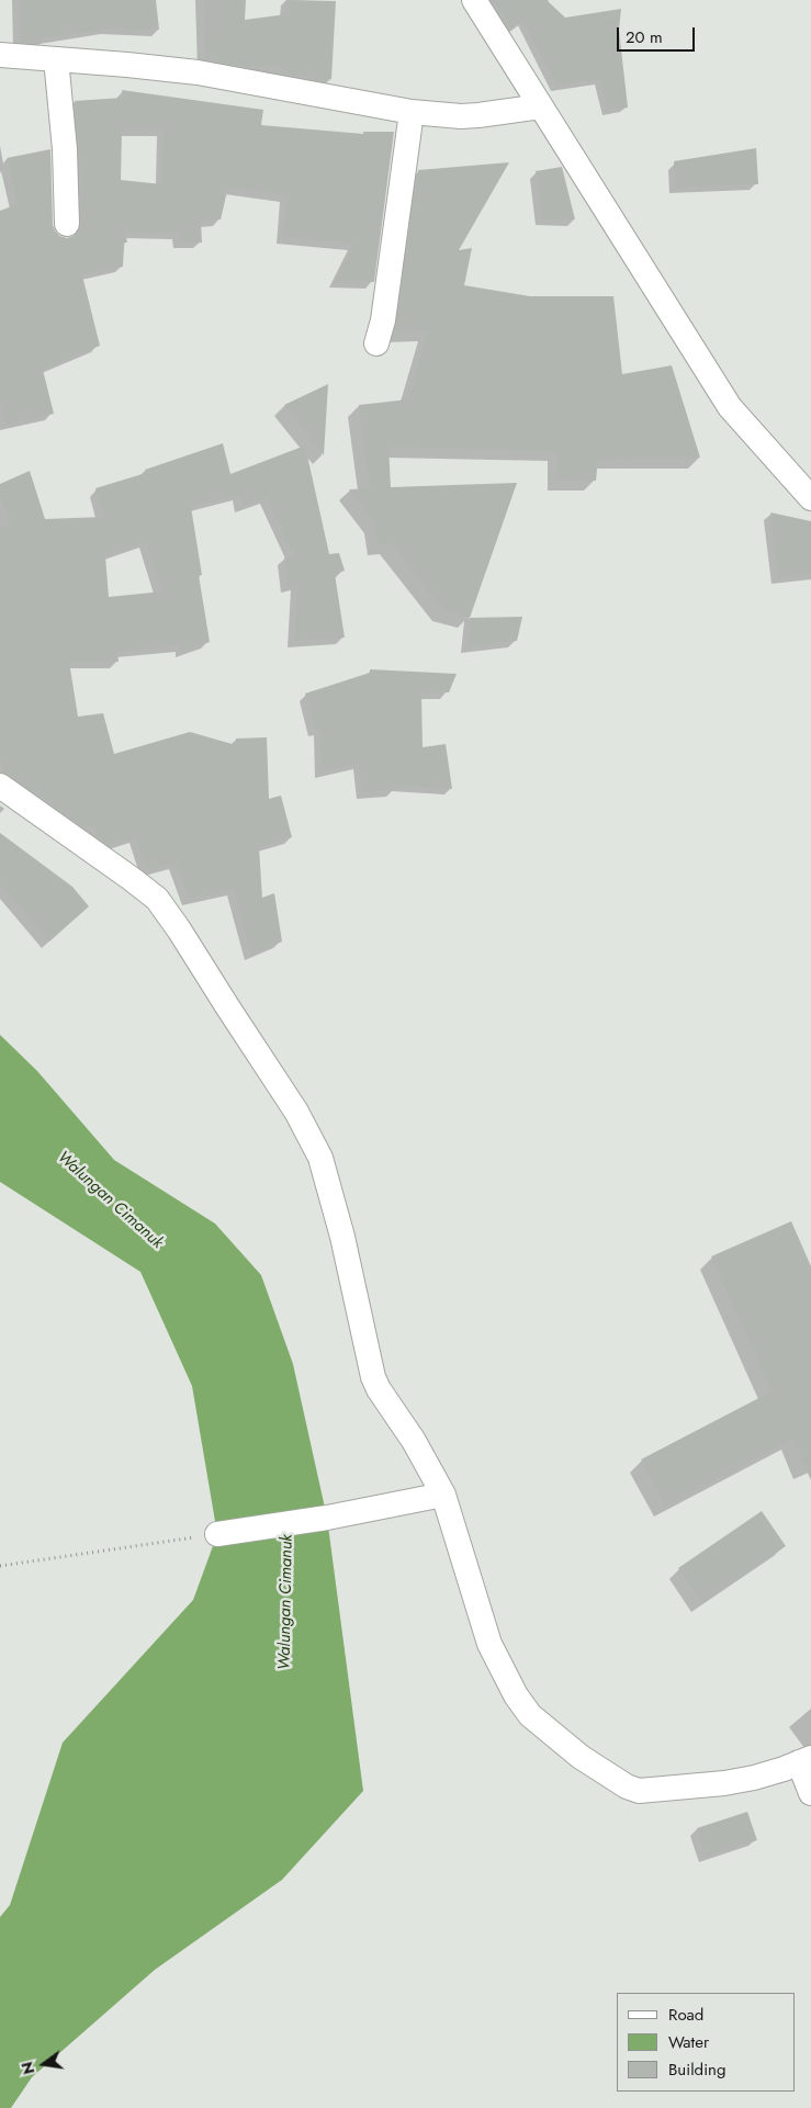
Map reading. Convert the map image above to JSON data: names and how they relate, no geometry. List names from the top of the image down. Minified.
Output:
{"water":["Walungan Cimanuk"],"legend":["Road","Water","Building"],"scale_bar":"20 m","north":"left"}
